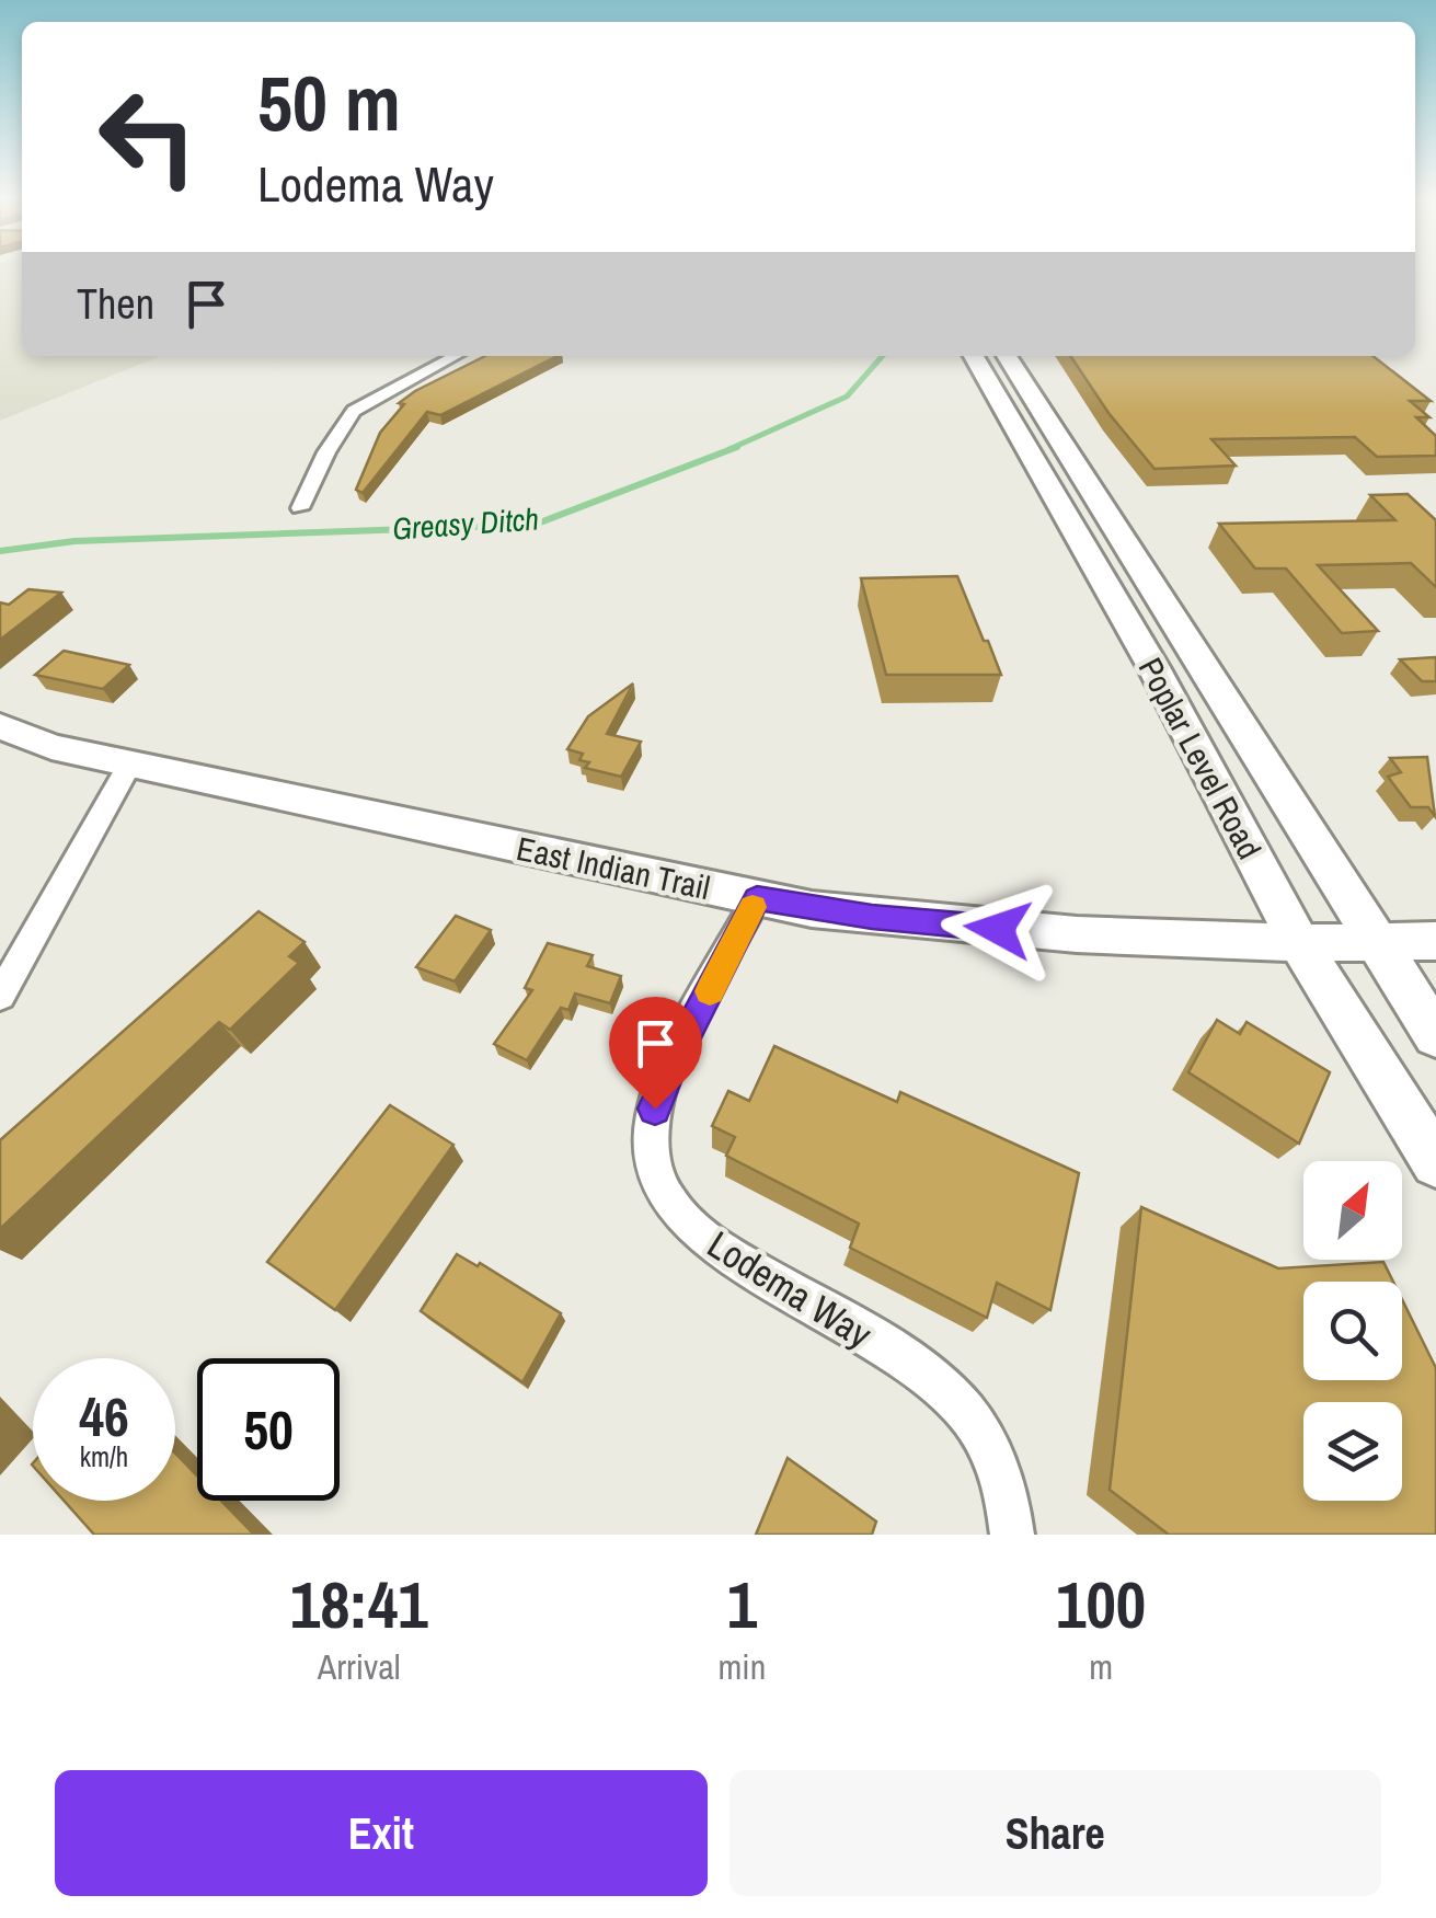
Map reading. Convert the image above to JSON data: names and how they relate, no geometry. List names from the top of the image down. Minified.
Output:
{"streets":{"main road":["Poplar Level Road","East Indian Trail"],"street":["Lodema Way"]},"crossings":[["Poplar Level Road","East Indian Trail"],["East Indian Trail","Lodema Way"]],"water":["Greasy Ditch"],"north":"top right","page":{"turn":["50 m","Lodema Way"],"then":"Then","speed":"46 km/h","limit":"50","eta":["18:41","Arrival","1","min","100","m"],"buttons":["Exit","Share"]}}
